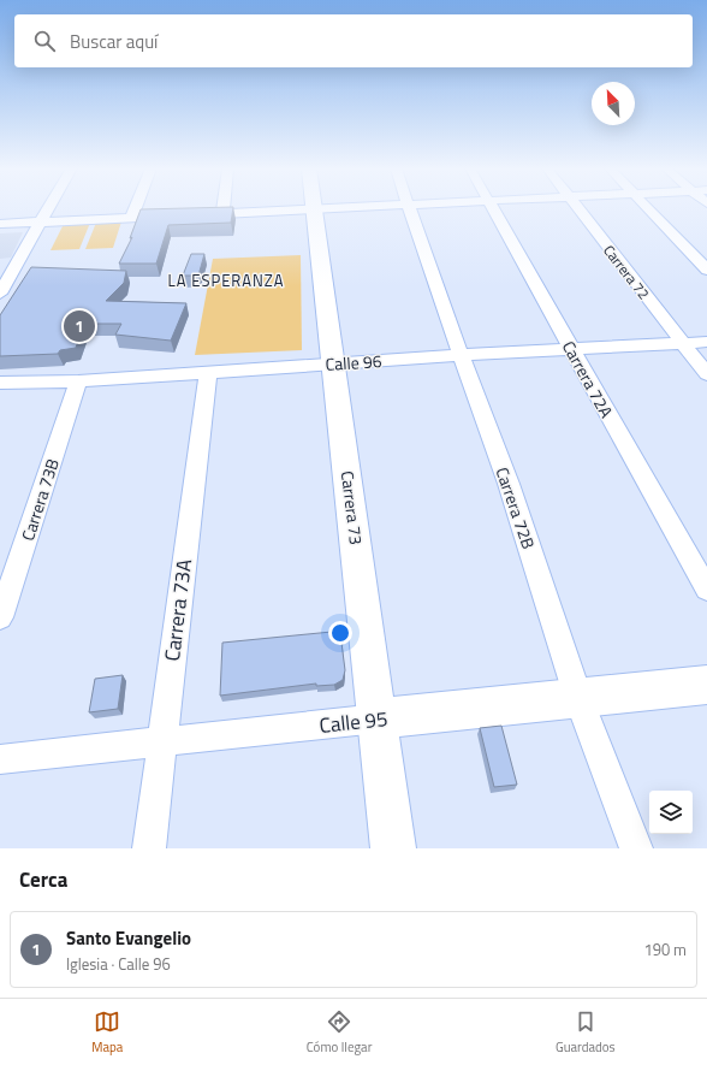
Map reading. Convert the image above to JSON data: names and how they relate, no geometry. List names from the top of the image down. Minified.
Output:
{"streets":{"street":["Carrera 72","Calle 96","Carrera 72A","Carrera 73B","Carrera 73","Carrera 72B","Carrera 73A","Calle 95"]},"crossings":[["Carrera 72","Calle 96"],["Calle 96","Carrera 72A"],["Calle 96","Carrera 73B"],["Calle 96","Carrera 73"],["Calle 96","Carrera 72B"],["Calle 96","Carrera 73A"],["Carrera 73","Calle 95"],["Carrera 72B","Calle 95"],["Carrera 73A","Calle 95"]],"districts":["LA ESPERANZA"],"north":"top left","page":{"search":"Buscar aquí","pins":"1","heading":"Cerca","list":[{"mark":"1","name":"Santo Evangelio","note":"Iglesia · Calle 96","value":"190 m"}],"nav":["Mapa","Cómo llegar","Guardados"]}}
